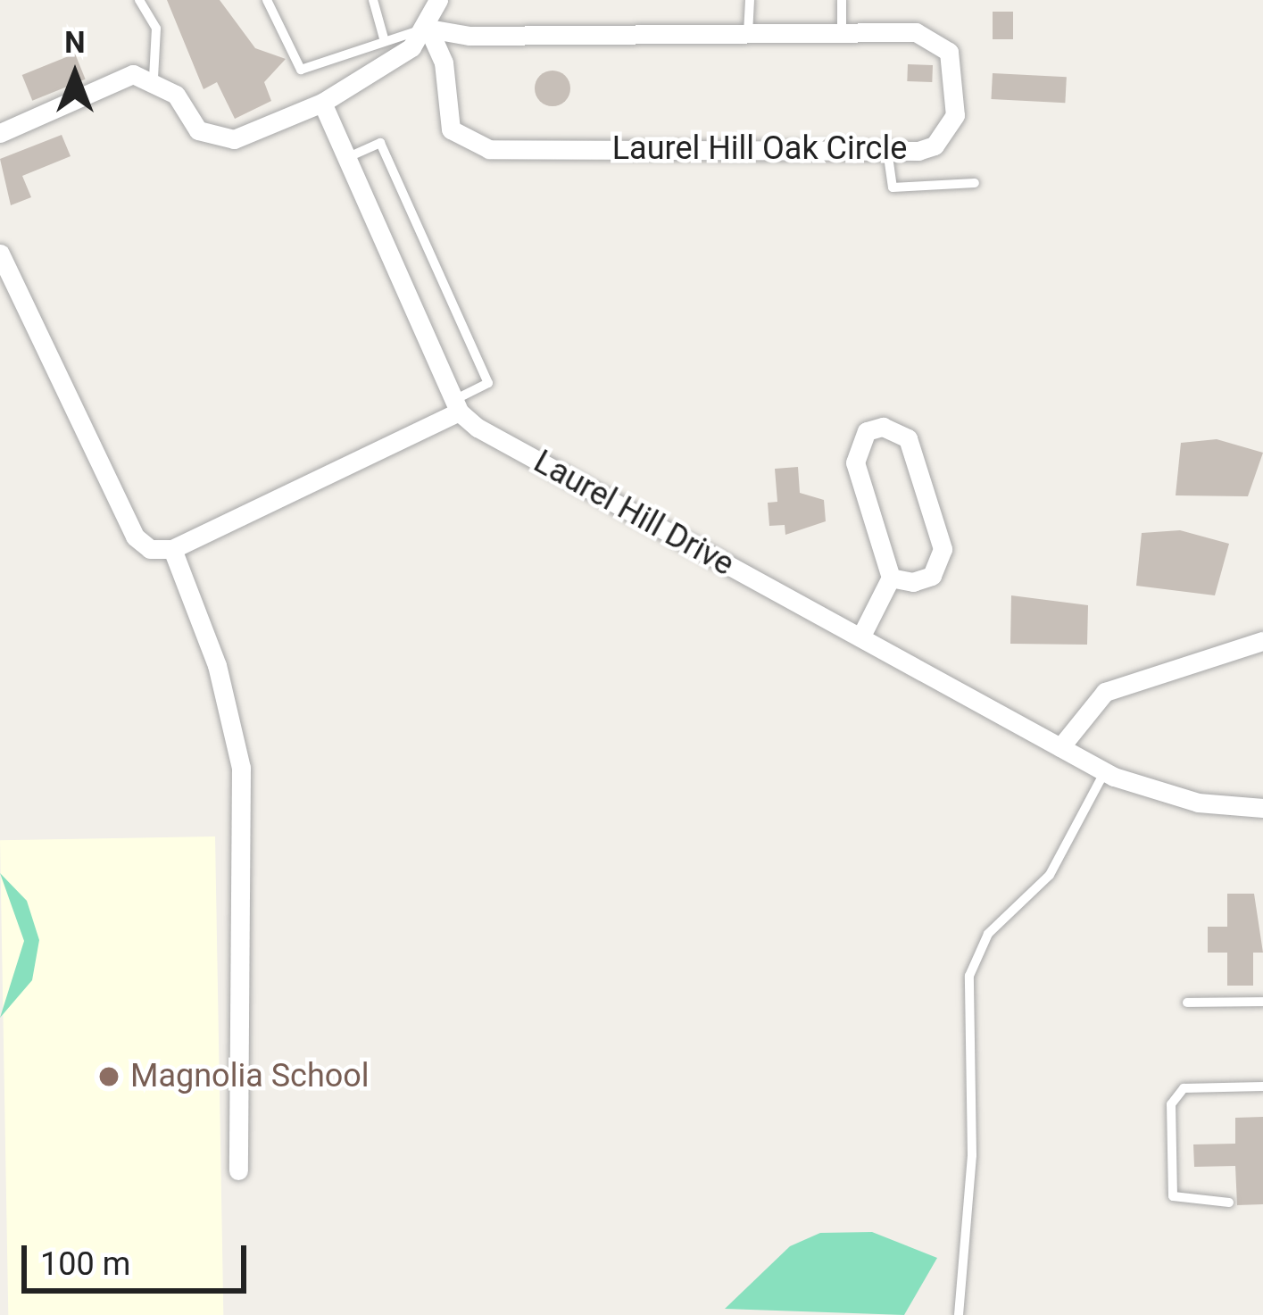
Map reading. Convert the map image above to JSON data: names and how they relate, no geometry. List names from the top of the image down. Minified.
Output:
{"streets":{"street":["Laurel Hill Oak Circle","Laurel Hill Drive"]},"places":["Magnolia School"],"scale_bar":"100 m","north":"top"}
